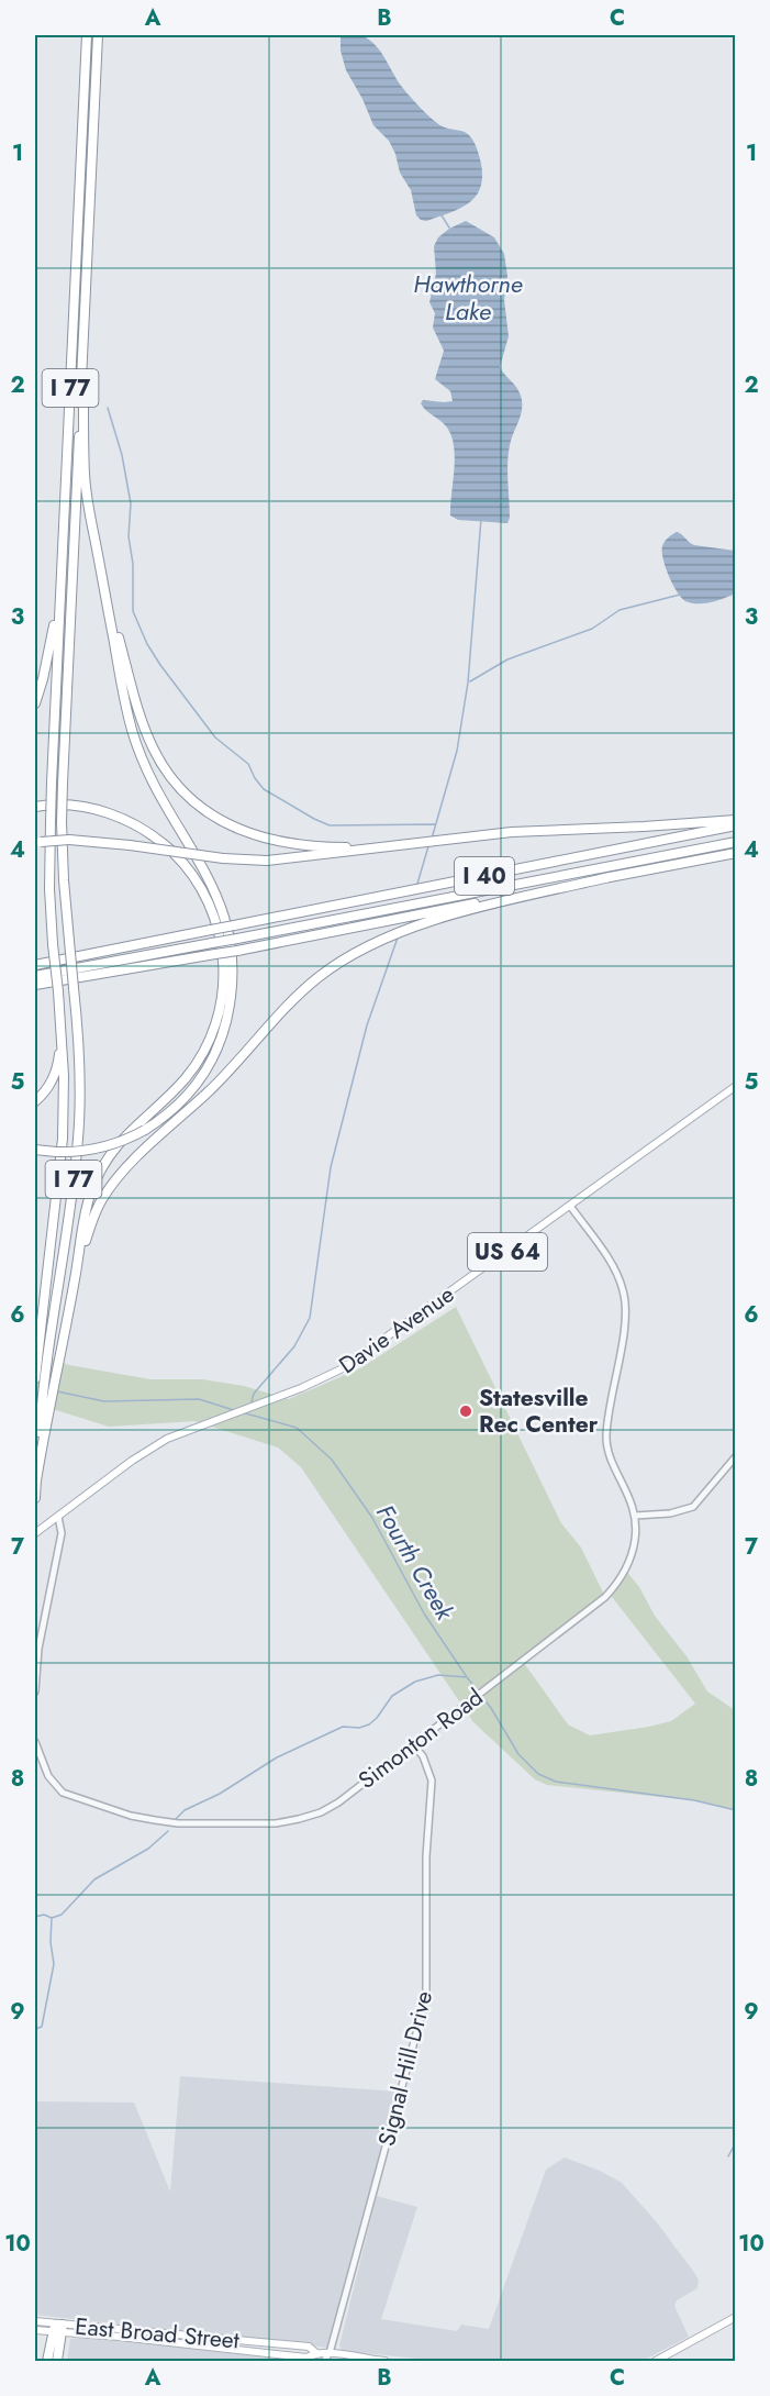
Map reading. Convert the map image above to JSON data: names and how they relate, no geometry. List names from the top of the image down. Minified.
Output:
{"streets":{"highway":["I 77","I 40"],"main road":["US 64","Davie Avenue","East Broad Street"],"street":["Simonton Road","Signal Hill Drive"]},"crossings":[["Simonton Road","Signal Hill Drive"],["Signal Hill Drive","East Broad Street"]],"water":["Hawthorne Lake","Fourth Creek"],"places":["Statesville Rec Center"],"grid":{"columns":["A","B","C"],"rows":["1","2","3","4","5","6","7","8","9","10"]}}
